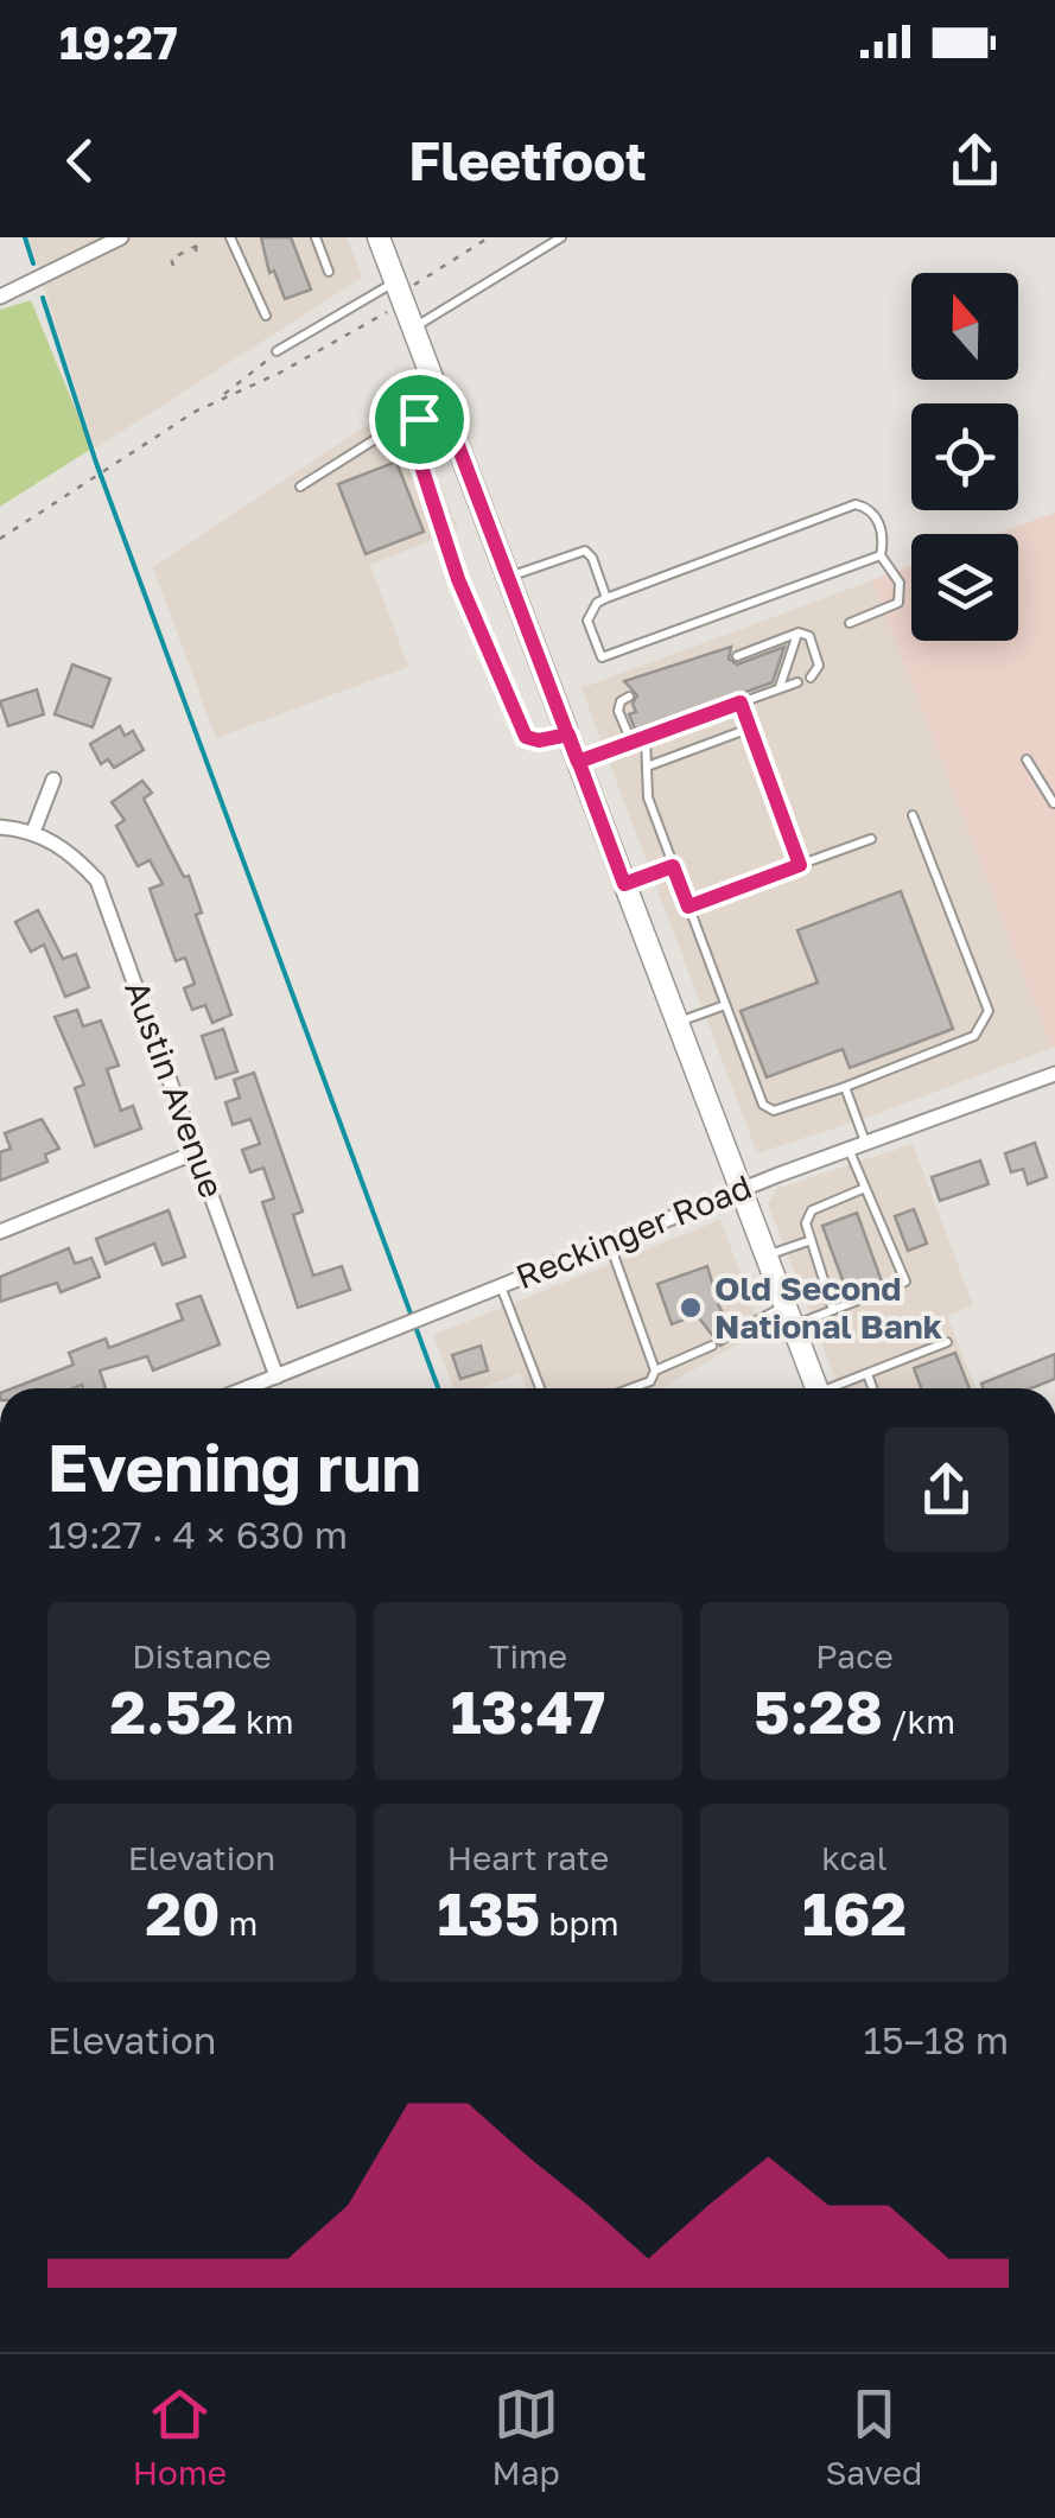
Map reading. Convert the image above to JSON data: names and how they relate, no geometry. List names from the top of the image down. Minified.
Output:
{"streets":{"street":["Austin Avenue","Reckinger Road"]},"crossings":[["Austin Avenue","Reckinger Road"]],"places":["Old Second National Bank"],"north":"top","page":{"status":"19:27","header":"Fleetfoot","heading":["Evening run","19:27 · 4 × 630 m"],"stats":[["Distance","2.52 km"],["Time","13:47"],["Pace","5:28 /km"],["Elevation","20 m"],["Heart rate","135 bpm"],["kcal","162"]],"chart":["Elevation","15–18 m"],"tabs":["Home","Map","Saved"]}}
